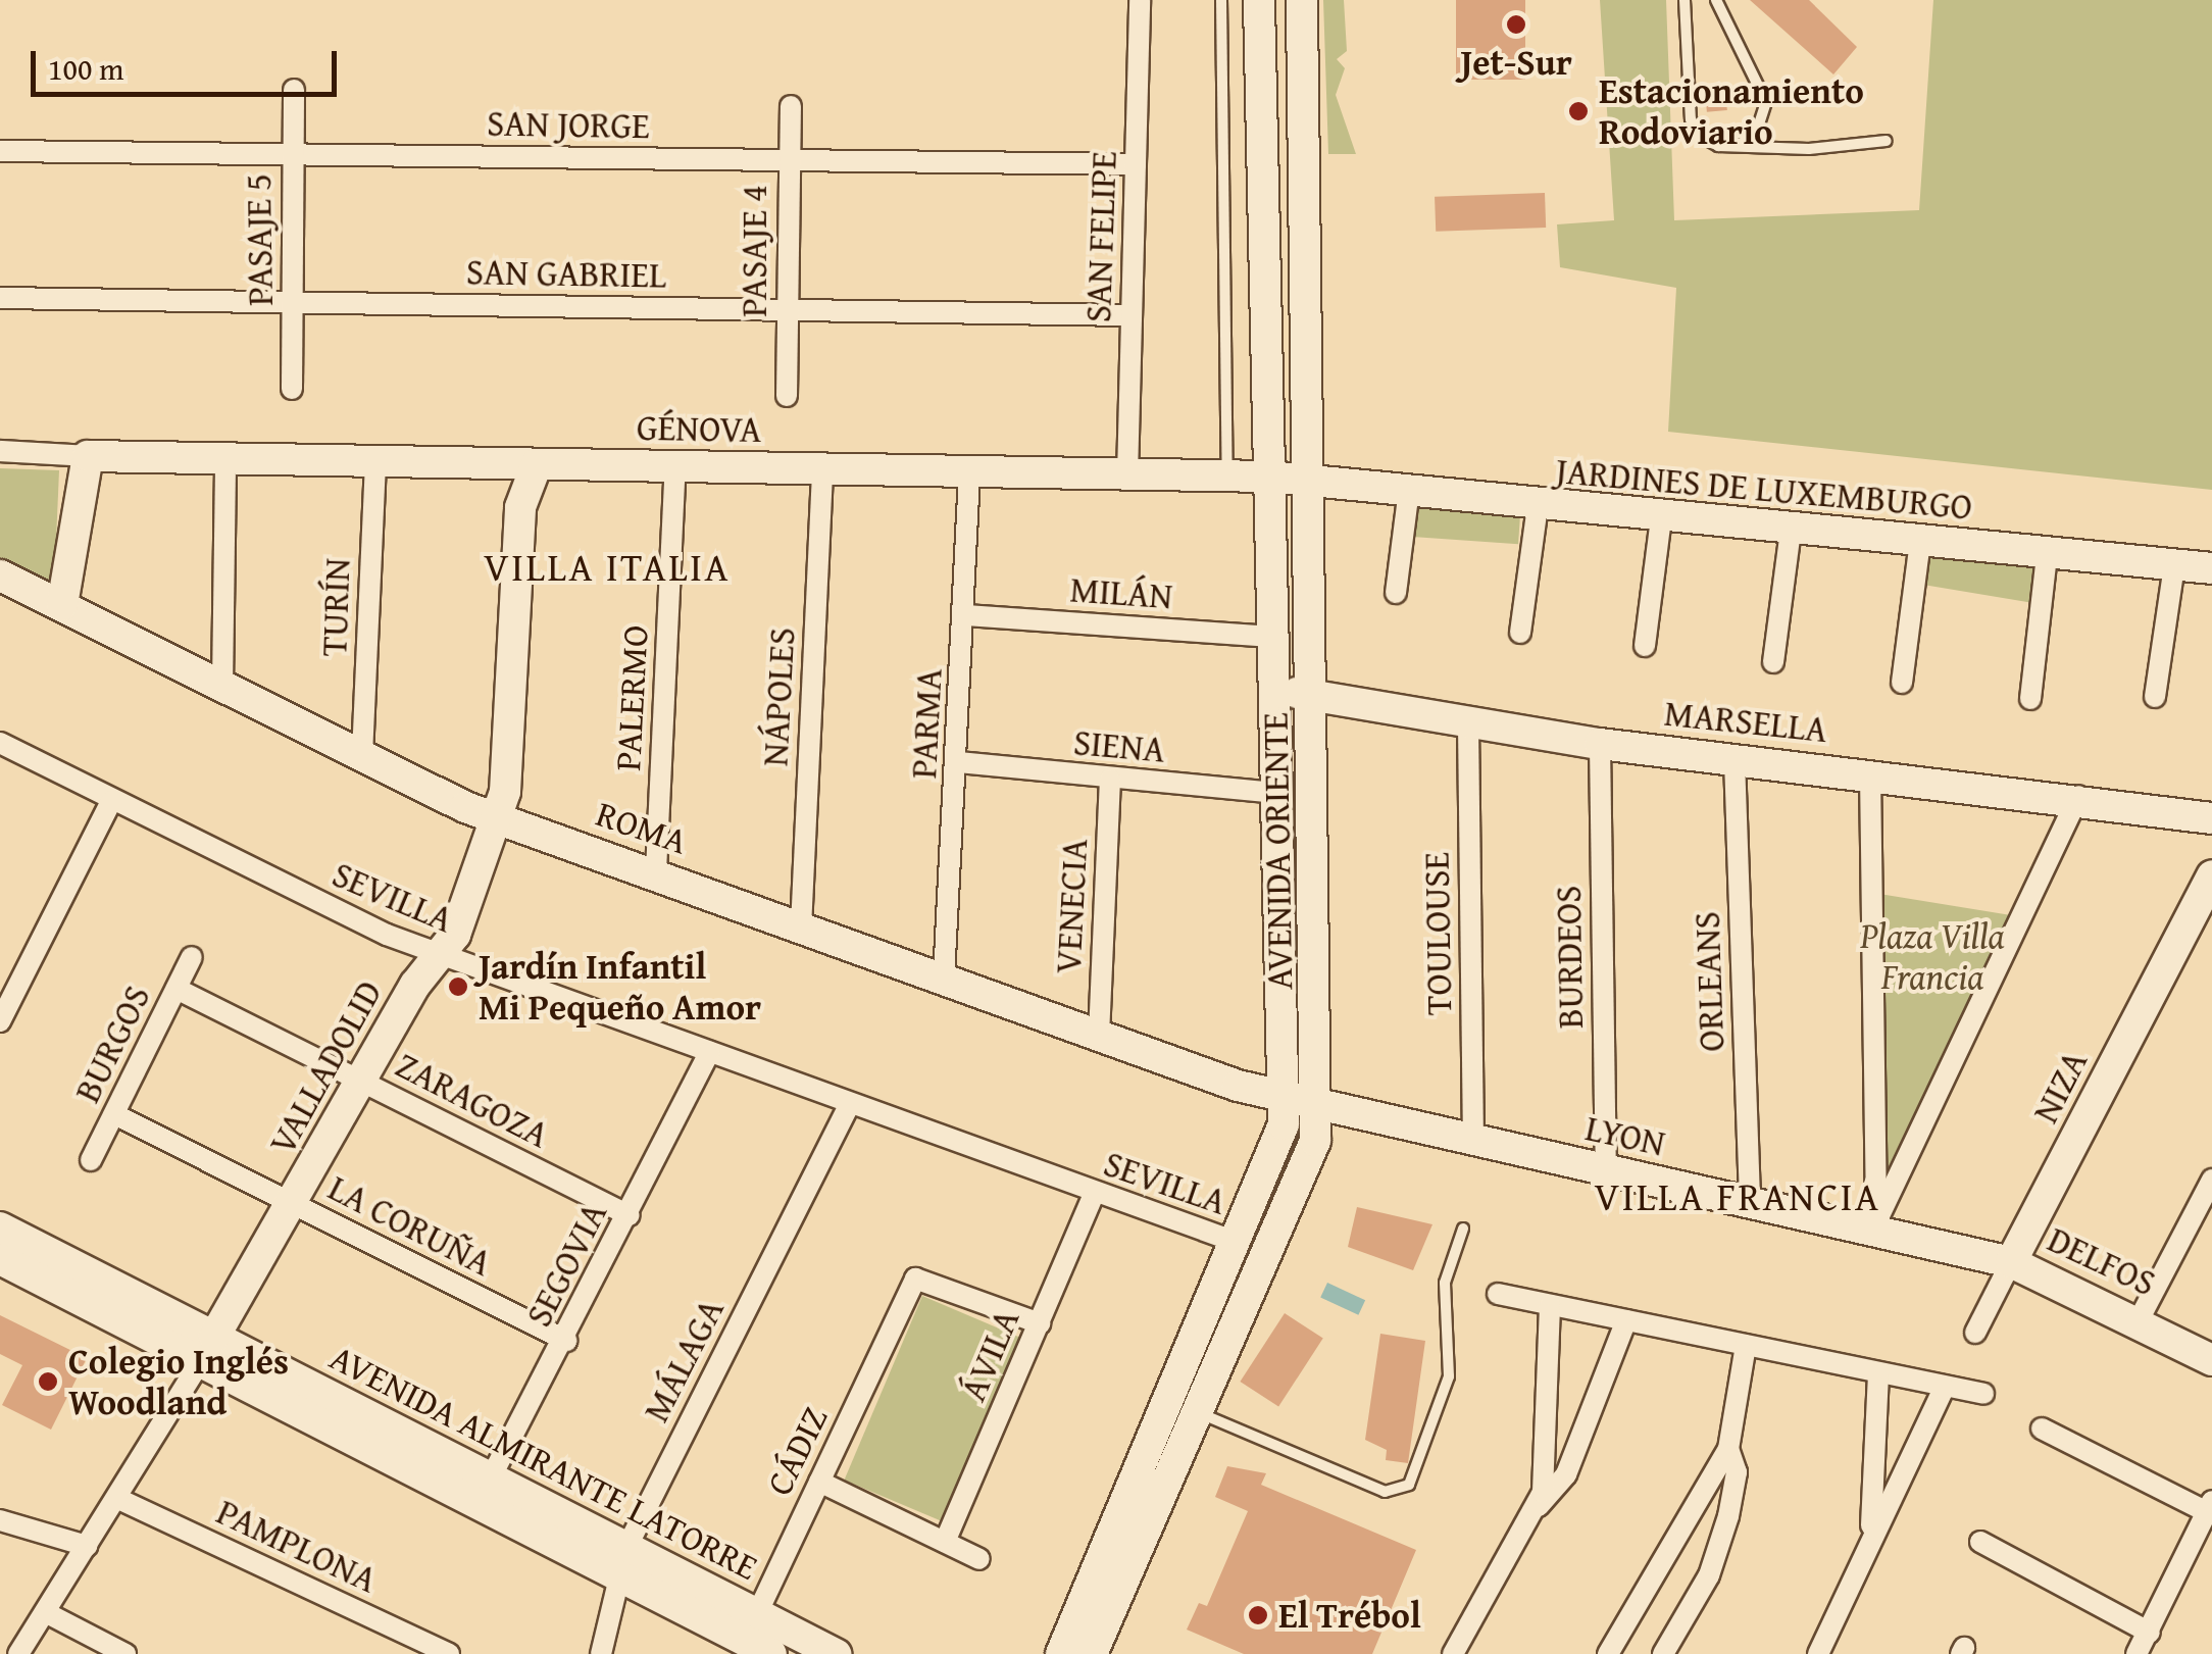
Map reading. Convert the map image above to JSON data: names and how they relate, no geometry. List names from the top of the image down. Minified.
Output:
{"streets":{"street":["SAN JORGE","SAN FELIPE","PASAJE 5","PASAJE 4","SAN GABRIEL","GÉNOVA","JARDINES DE LUXEMBURGO","MILÁN","TURÍN","NÁPOLES","PALERMO","MARSELLA","PARMA","SIENA","ROMA","AVENIDA ORIENTE","SEVILLA","VENECIA","TOULOUSE","BURDEOS","ORLEANS","BURGOS","VALLADOLID","NIZA","ZARAGOZA","LYON","LA CORUÑA","DELFOS","SEGOVIA","ÁVILA","MÁLAGA","CÁDIZ","AVENIDA ALMIRANTE LATORRE","PAMPLONA"]},"crossings":[["SAN JORGE","SAN FELIPE"],["SAN JORGE","PASAJE 5"],["SAN JORGE","PASAJE 4"],["SAN FELIPE","SAN GABRIEL"],["SAN FELIPE","GÉNOVA"],["PASAJE 5","SAN GABRIEL"],["PASAJE 4","SAN GABRIEL"],["GÉNOVA","JARDINES DE LUXEMBURGO"],["GÉNOVA","TURÍN"],["GÉNOVA","NÁPOLES"],["GÉNOVA","PALERMO"],["GÉNOVA","PARMA"],["GÉNOVA","AVENIDA ORIENTE"],["GÉNOVA","VALLADOLID"],["JARDINES DE LUXEMBURGO","AVENIDA ORIENTE"],["MILÁN","PARMA"],["MILÁN","AVENIDA ORIENTE"],["TURÍN","ROMA"],["NÁPOLES","ROMA"],["PALERMO","ROMA"],["MARSELLA","AVENIDA ORIENTE"],["MARSELLA","TOULOUSE"],["MARSELLA","BURDEOS"],["MARSELLA","ORLEANS"],["PARMA","SIENA"],["PARMA","ROMA"],["SIENA","AVENIDA ORIENTE"],["SIENA","VENECIA"],["ROMA","AVENIDA ORIENTE"],["ROMA","VENECIA"],["ROMA","VALLADOLID"],["ROMA","LYON"],["AVENIDA ORIENTE","SEVILLA"],["AVENIDA ORIENTE","LYON"],["SEVILLA","VALLADOLID"],["SEVILLA","SEGOVIA"],["SEVILLA","ÁVILA"],["SEVILLA","MÁLAGA"],["TOULOUSE","LYON"],["BURDEOS","LYON"],["ORLEANS","LYON"],["BURGOS","ZARAGOZA"],["BURGOS","LA CORUÑA"],["VALLADOLID","ZARAGOZA"],["VALLADOLID","LA CORUÑA"],["VALLADOLID","AVENIDA ALMIRANTE LATORRE"],["VALLADOLID","PAMPLONA"],["NIZA","LYON"],["NIZA","DELFOS"],["ZARAGOZA","SEGOVIA"],["LYON","DELFOS"],["LA CORUÑA","SEGOVIA"],["SEGOVIA","AVENIDA ALMIRANTE LATORRE"],["ÁVILA","CÁDIZ"],["MÁLAGA","AVENIDA ALMIRANTE LATORRE"],["CÁDIZ","AVENIDA ALMIRANTE LATORRE"]],"districts":["VILLA ITALIA","VILLA FRANCIA"],"parks":["Plaza Villa Francia"],"places":["Jet-Sur","Estacionamiento Rodoviario","Jardín Infantil Mi Pequeño Amor","Colegio Inglés Woodland","El Trébol"],"scale_bar":"100 m"}
